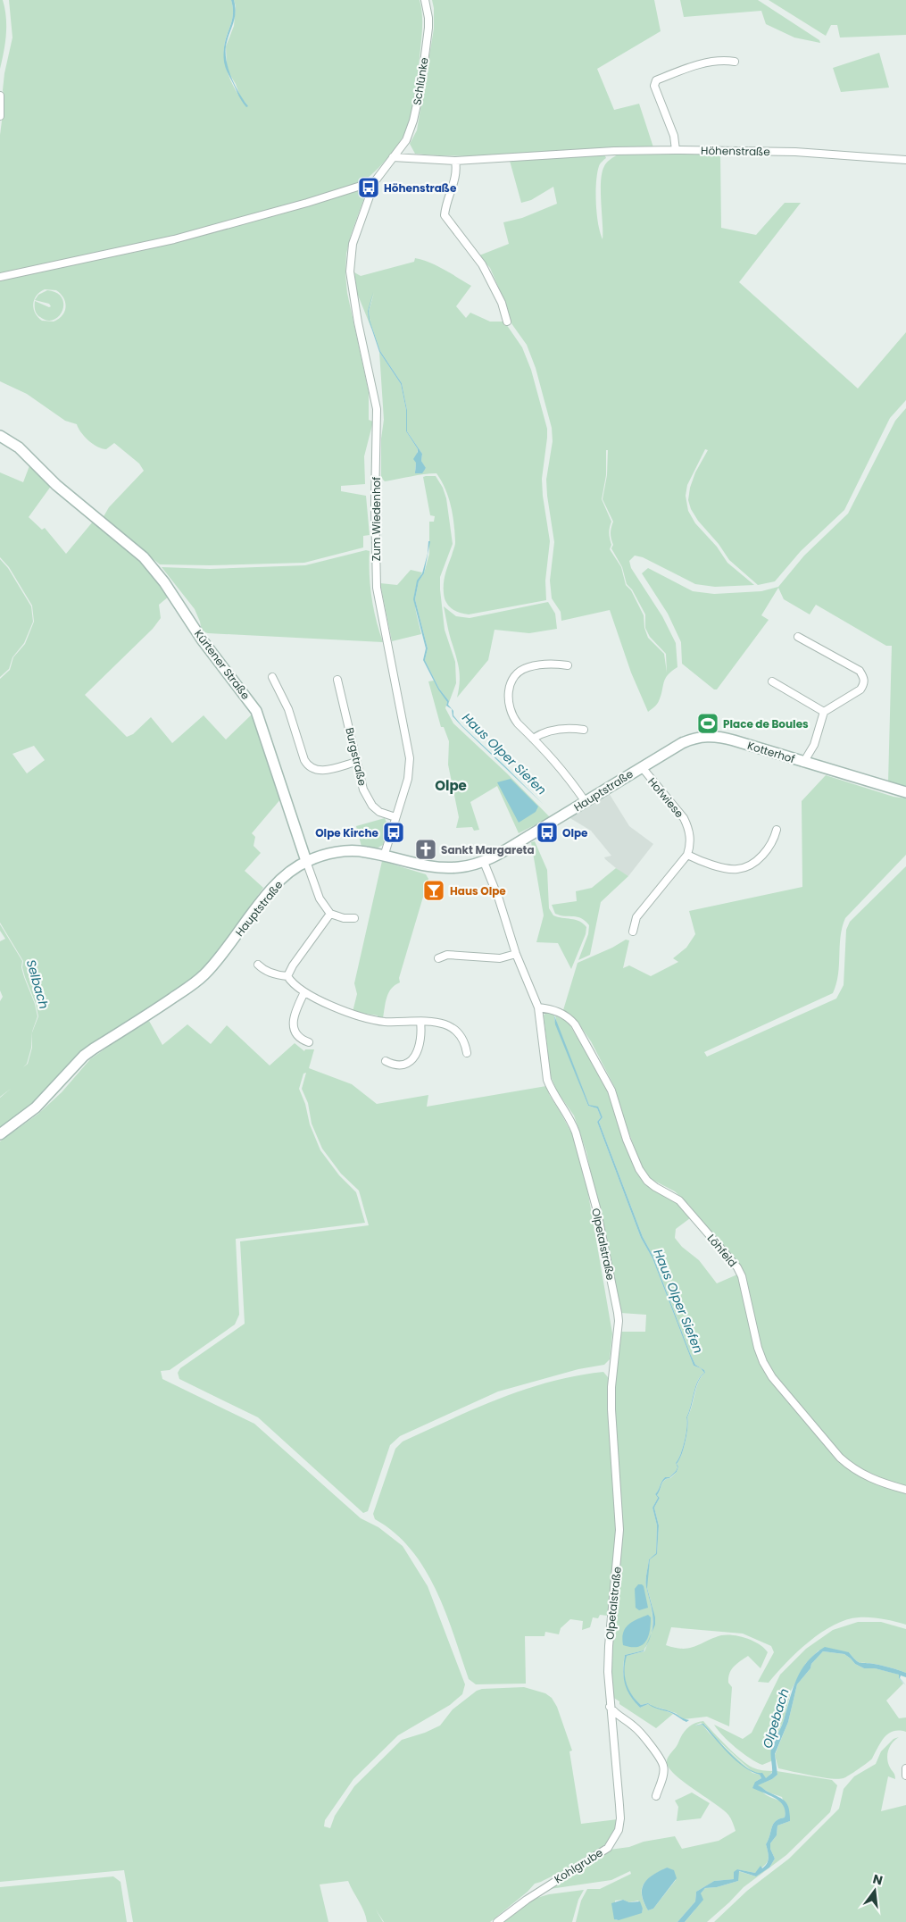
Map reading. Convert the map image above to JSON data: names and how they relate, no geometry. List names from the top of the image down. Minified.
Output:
{"streets":{"street":["Schlünke","Höhenstraße","Zum Wiedenhof","Kürtener Straße","Kotterhof","Burgstraße","Hauptstraße","Hofwiese","Olpetalstraße","Löhfeld","Kohlgrube"]},"crossings":[["Schlünke","Höhenstraße"],["Zum Wiedenhof","Burgstraße"],["Zum Wiedenhof","Hauptstraße"],["Kürtener Straße","Hauptstraße"],["Kotterhof","Hauptstraße"],["Kotterhof","Hofwiese"],["Hauptstraße","Hofwiese"],["Hauptstraße","Olpetalstraße"],["Olpetalstraße","Löhfeld"],["Olpetalstraße","Kohlgrube"]],"districts":["Olpe"],"water":["Haus Olper Siefen","Selbach","Olpebach"],"places":{"bus stop":["Höhenstraße","Olpe Kirche","Olpe"],"sports":["Place de Boules"],"church":["Sankt Margareta"],"bar":["Haus Olpe"]},"north":"top"}
